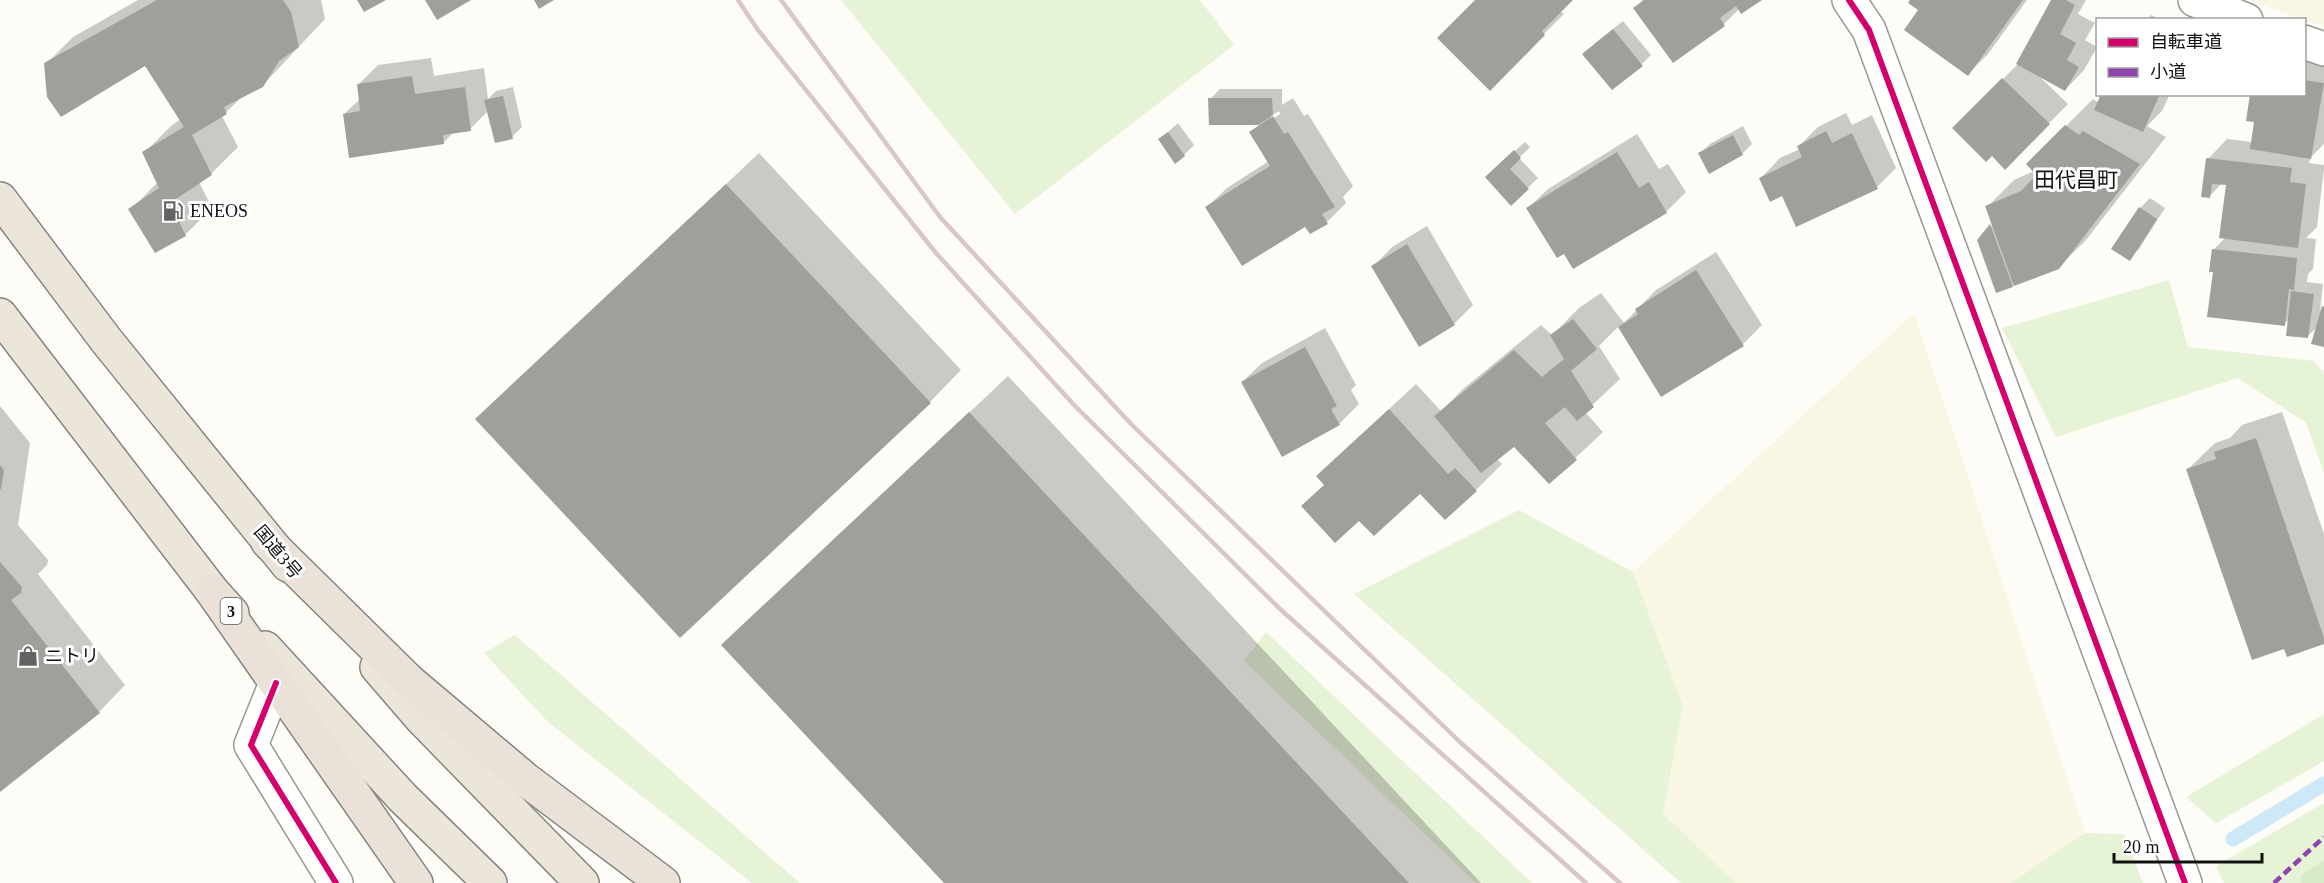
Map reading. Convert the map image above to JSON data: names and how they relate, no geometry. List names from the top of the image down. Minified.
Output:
{"streets":{"highway":["国道3号","3"]},"districts":["田代昌町"],"places":{"fuel station":["ENEOS"],"shop":["ニトリ"]},"legend":["自転車道","小道"],"scale_bar":"20 m"}
